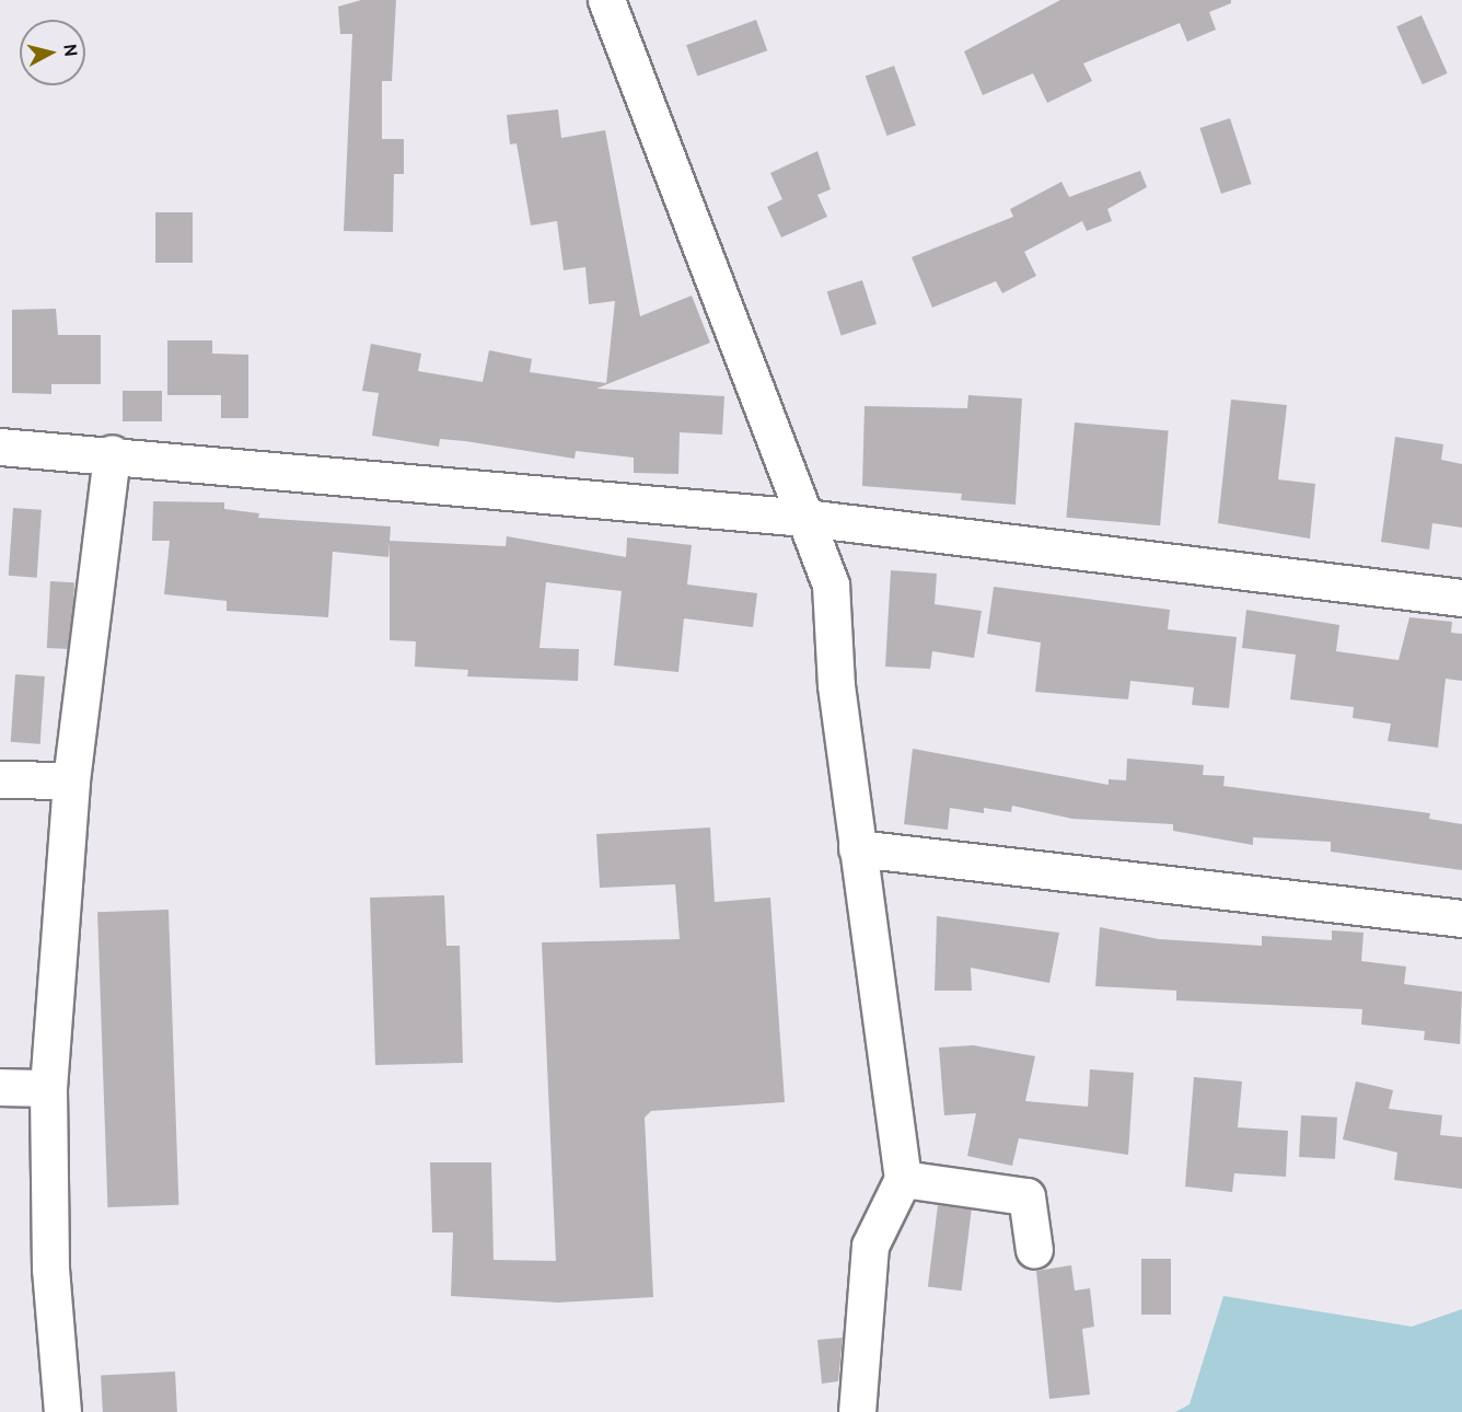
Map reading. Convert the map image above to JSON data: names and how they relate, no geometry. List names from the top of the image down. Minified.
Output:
{"north":"right"}
